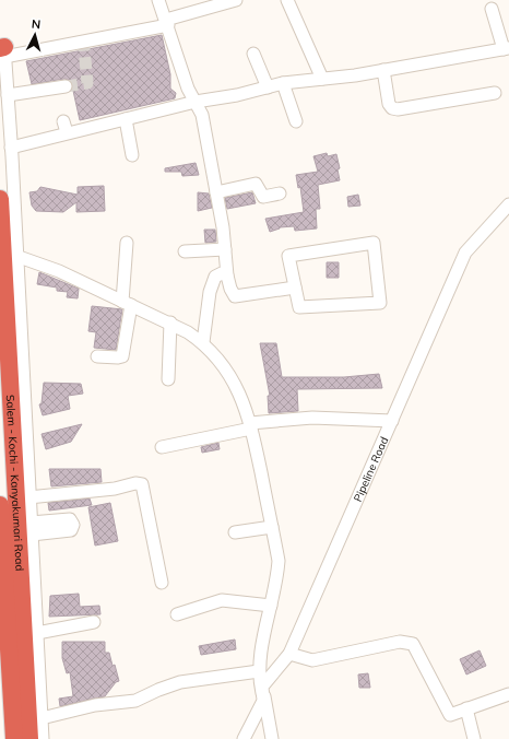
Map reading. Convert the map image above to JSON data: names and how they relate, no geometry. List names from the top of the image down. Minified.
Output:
{"streets":{"highway":["Salem - Kochi - Kanyakumari Road"],"street":["Pipeline Road"]},"north":"top"}
